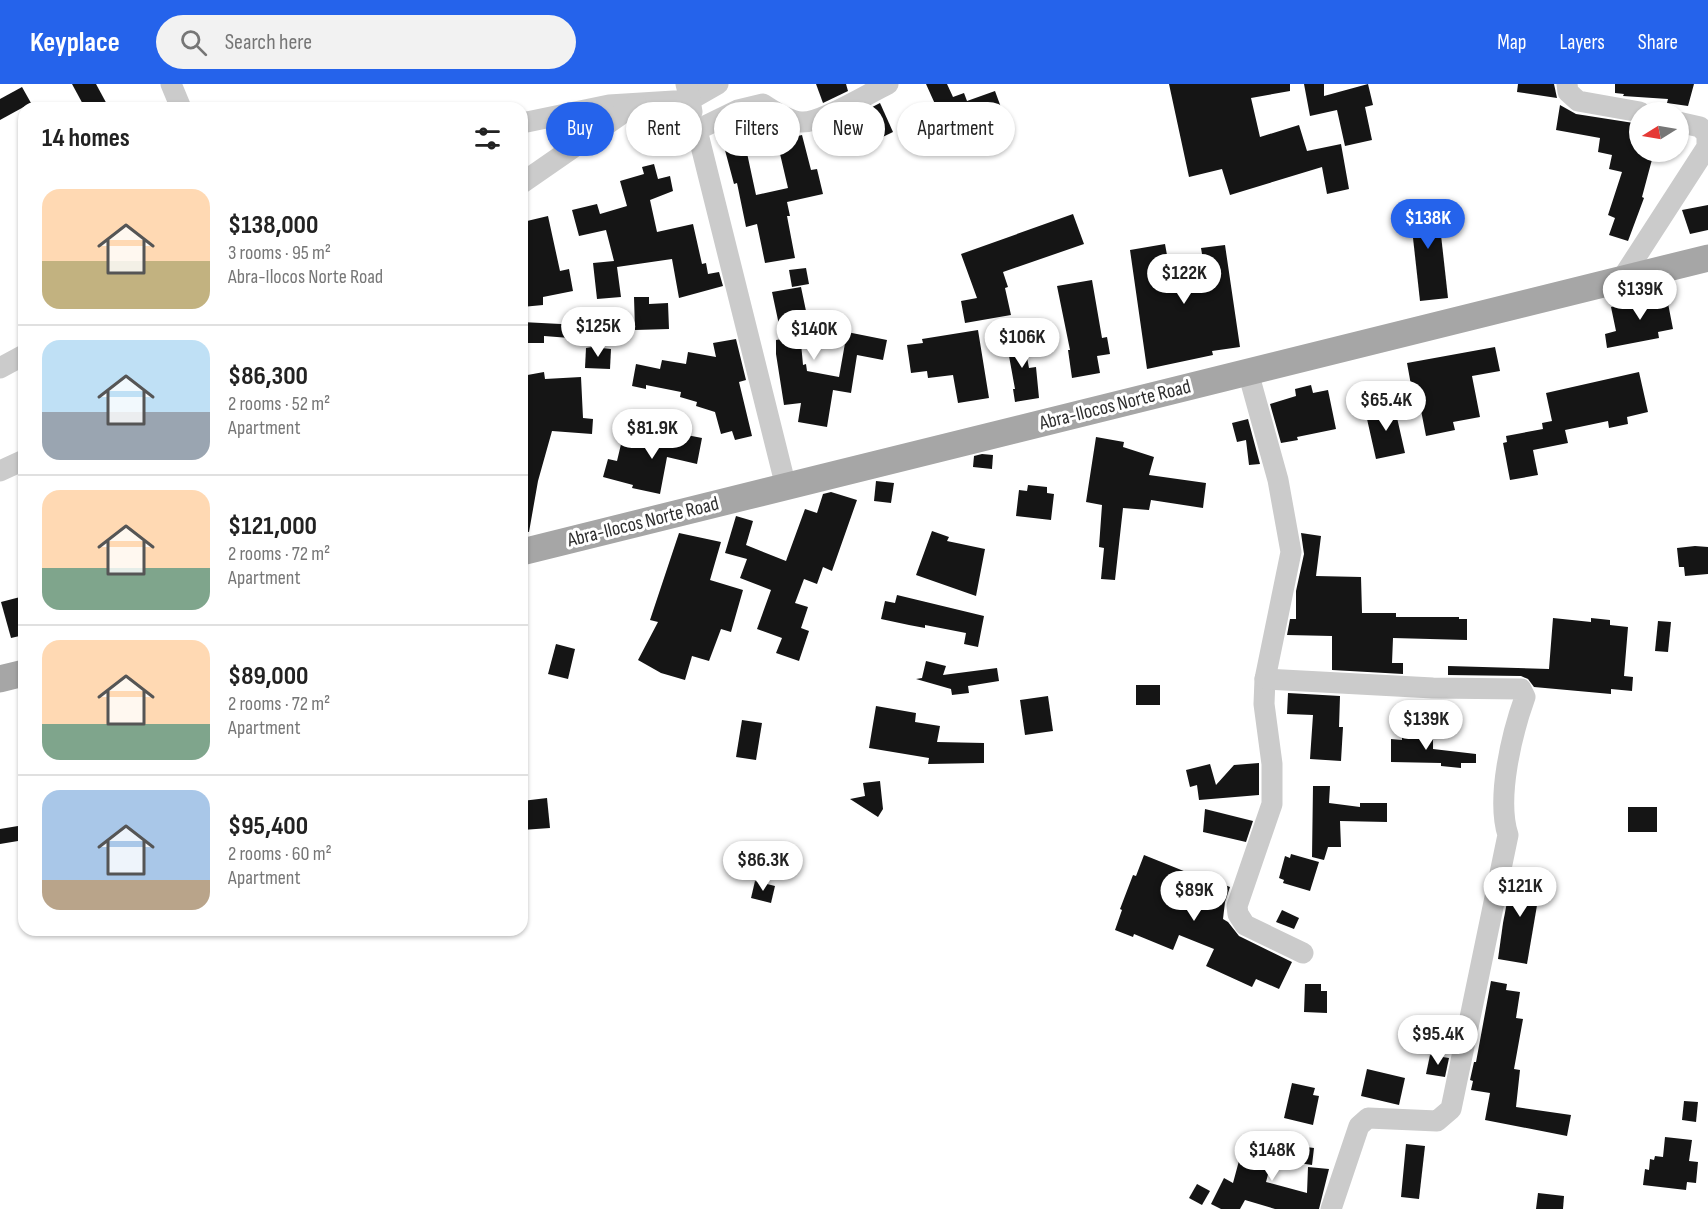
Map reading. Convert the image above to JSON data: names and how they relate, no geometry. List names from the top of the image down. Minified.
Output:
{"streets":{"main road":["Abra-Ilocos Norte Road"]},"north":"left","page":{"header":"Keyplace","search":"Search here","nav":["Map","Layers","Share"],"chip":["Buy","Rent","Filters","New","Apartment"],"heading":"14 homes","list":[{"name":"$138,000","note":"3 rooms · 95 m² · Abra-Ilocos Norte Road"},{"name":"$86,300","note":"2 rooms · 52 m² · Apartment"},{"name":"$121,000","note":"2 rooms · 72 m² · Apartment"},{"name":"$89,000","note":"2 rooms · 72 m² · Apartment"},{"name":"$95,400","note":"2 rooms · 60 m² · Apartment"}],"price":["$138K","$122K","$139K","$125K","$140K","$106K","$65.4K","$81.9K","$139K","$86.3K","$121K","$89K","$95.4K","$148K"]}}
